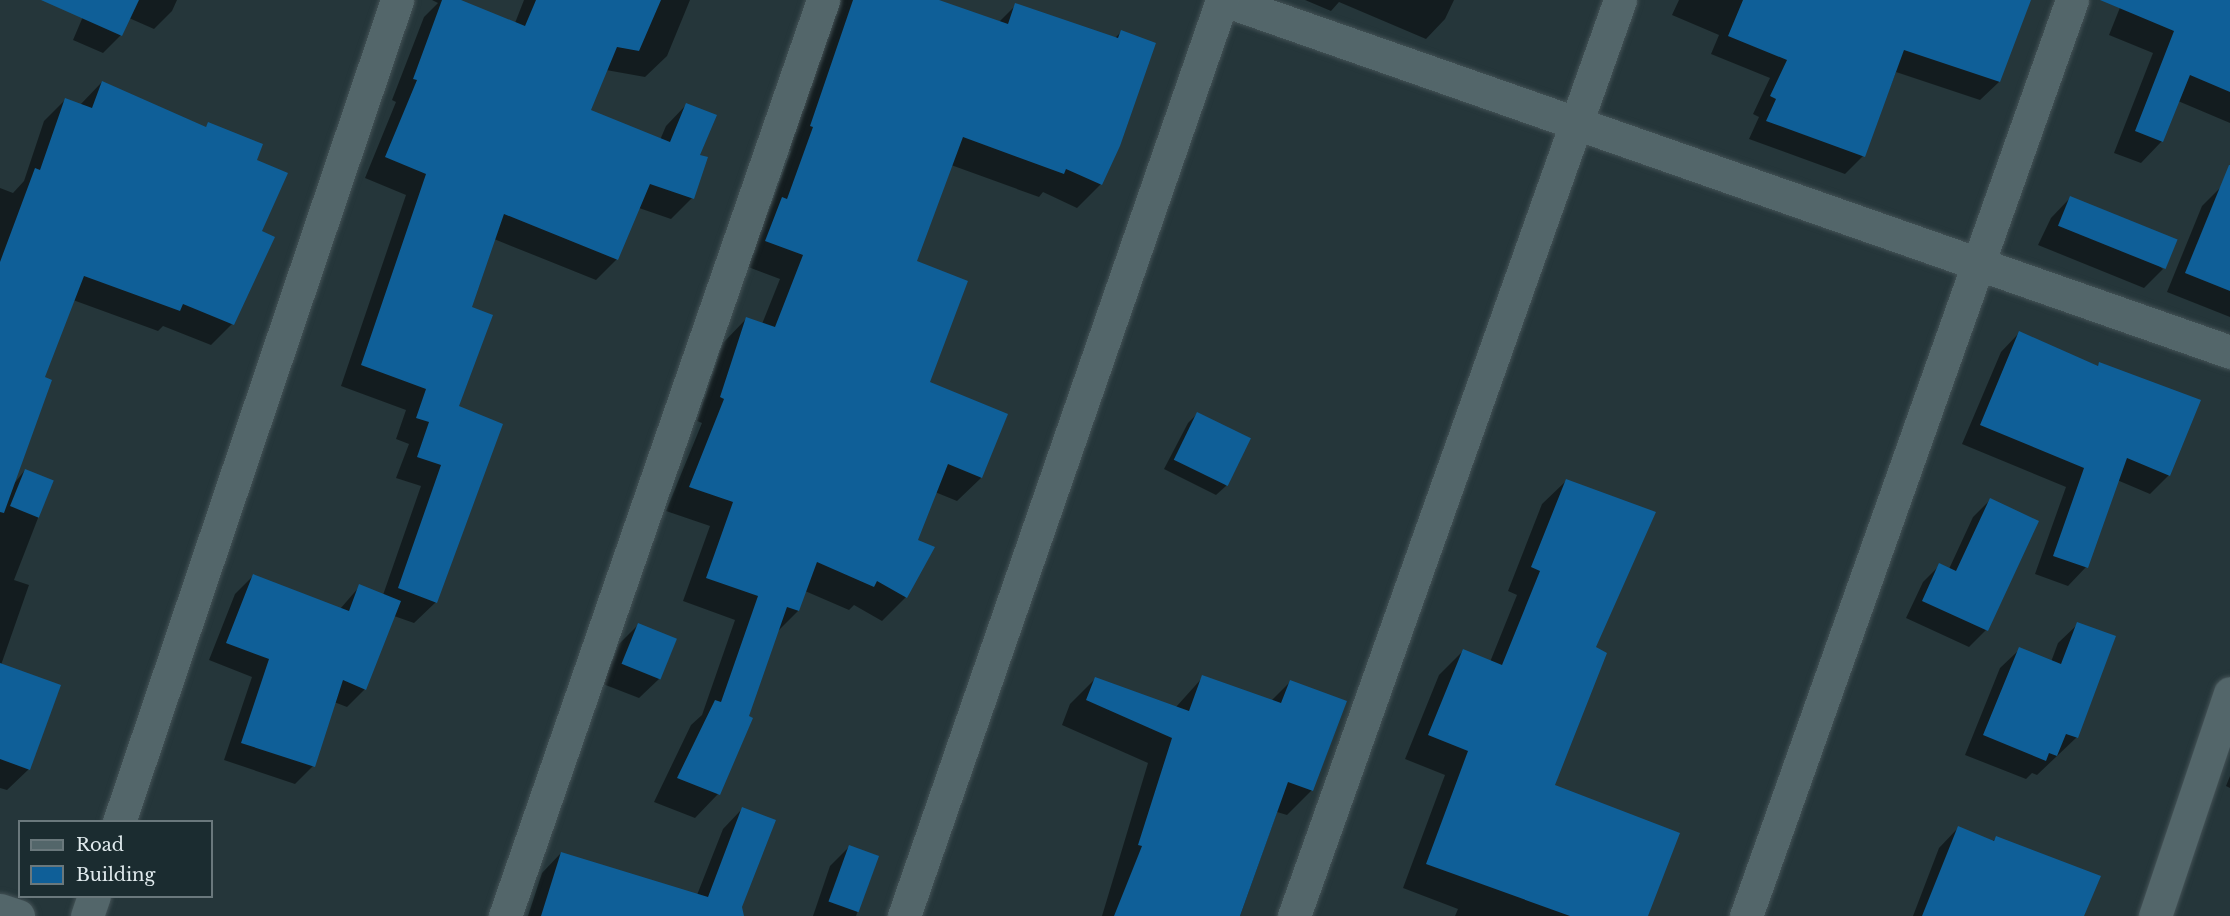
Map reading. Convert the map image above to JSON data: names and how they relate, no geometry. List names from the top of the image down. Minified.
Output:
{"legend":["Road","Building"]}
